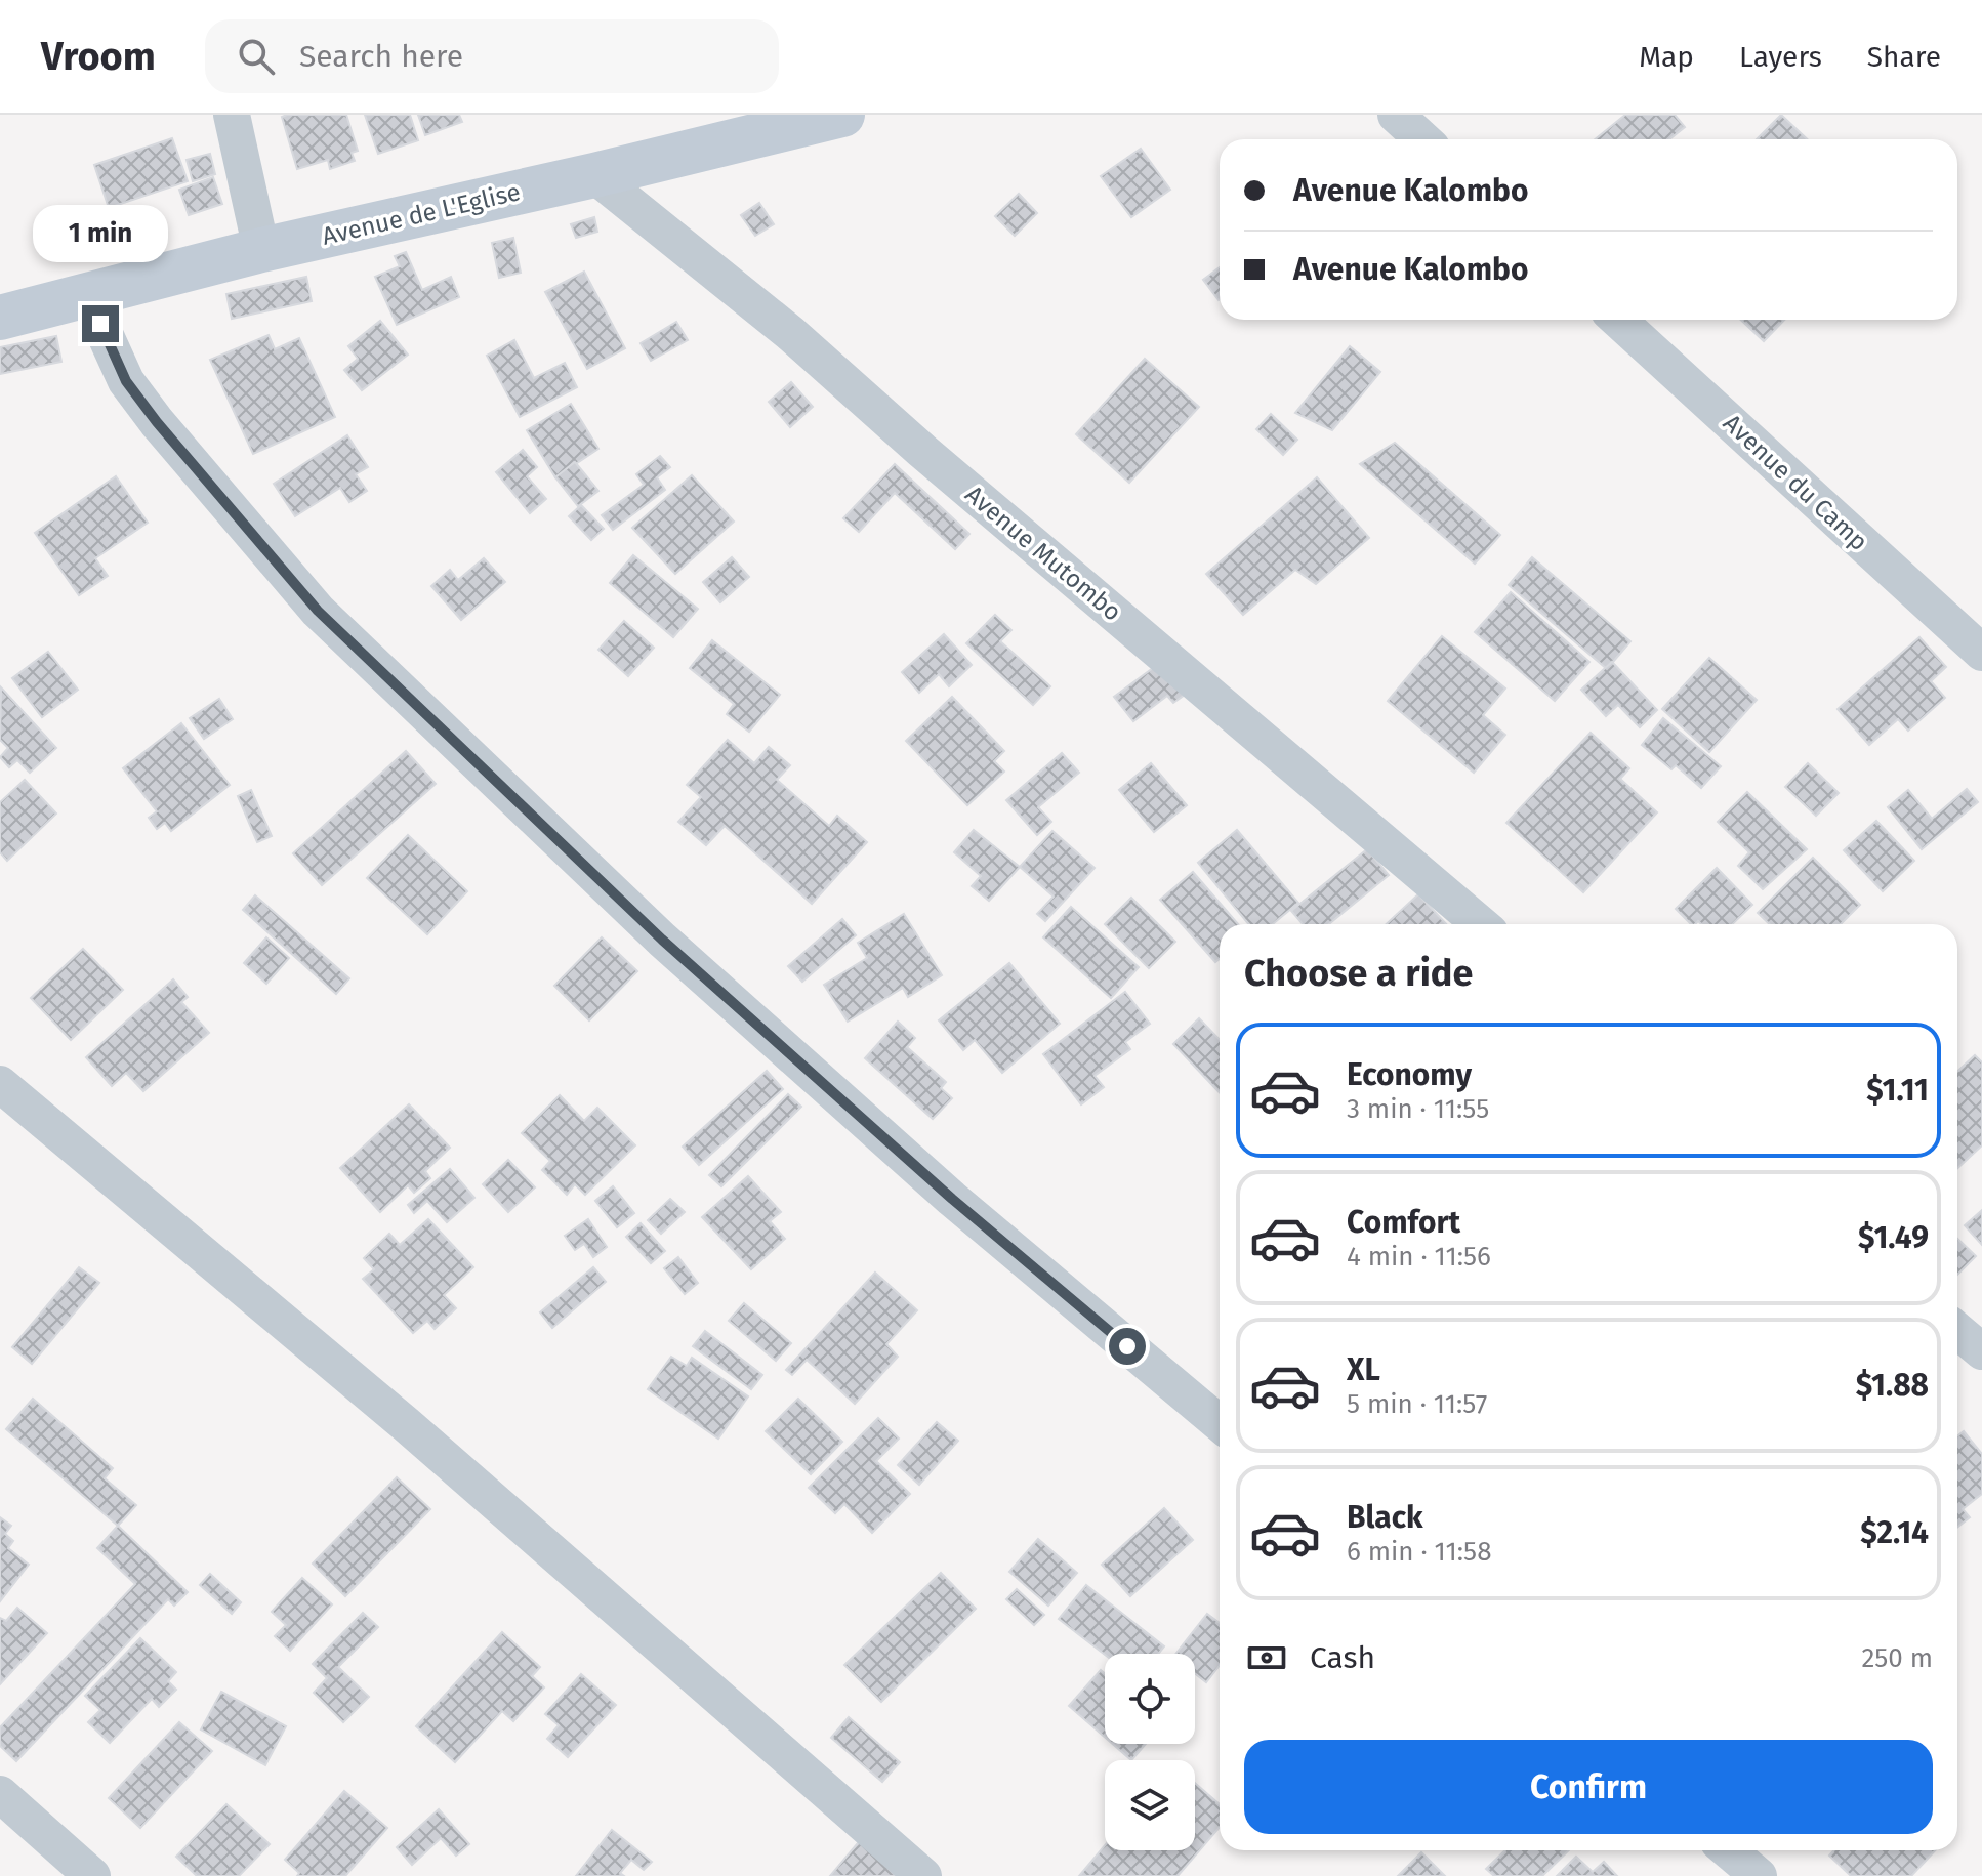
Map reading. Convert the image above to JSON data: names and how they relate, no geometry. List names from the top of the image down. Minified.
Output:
{"streets":{"street":["Avenue de L'Eglise","Avenue du Camp","Avenue Mutombo"]},"crossings":[["Avenue de L'Eglise","Avenue Mutombo"]],"page":{"header":"Vroom","search":"Search here","nav":["Map","Layers","Share"],"banner":["Avenue Kalombo","Avenue Kalombo"],"bubble":"1 min","heading":"Choose a ride","list":[{"name":"Economy","note":"3 min · 11:55","value":"$1.11"},{"name":"Comfort","note":"4 min · 11:56","value":"$1.49"},{"name":"XL","note":"5 min · 11:57","value":"$1.88"},{"name":"Black","note":"6 min · 11:58","value":"$2.14"}],"pay":["Cash","250 m"],"buttons":"Confirm"}}
